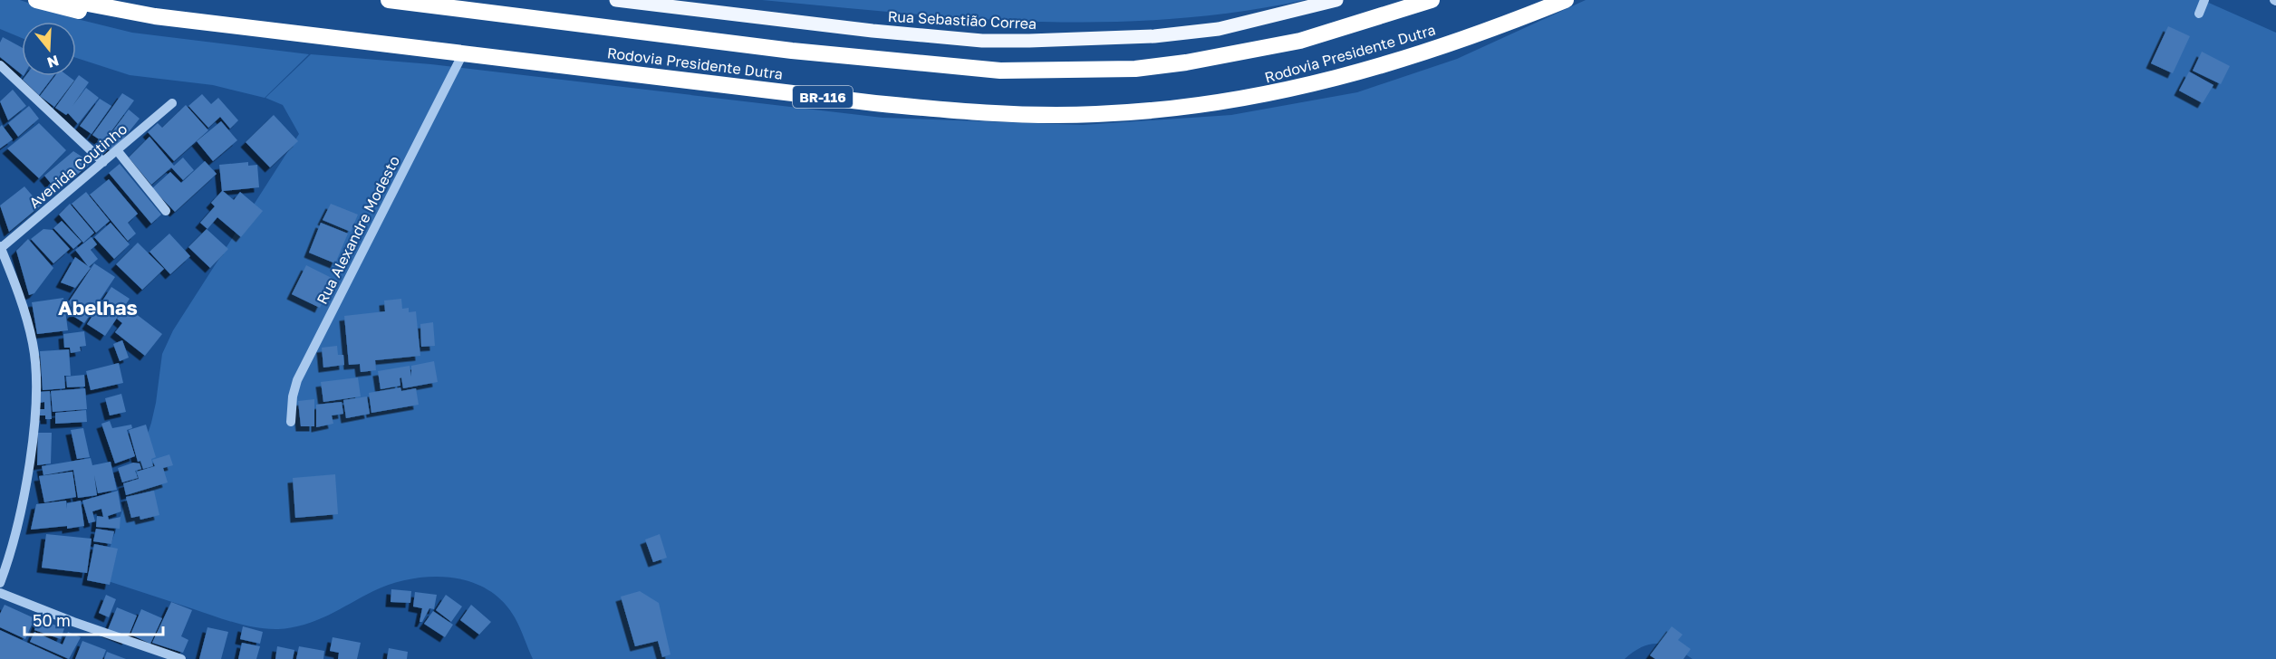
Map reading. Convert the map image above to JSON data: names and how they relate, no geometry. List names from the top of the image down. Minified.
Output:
{"streets":{"highway":["Rodovia Presidente Dutra","BR-116"],"main road":["Rua Sebastião Correa"],"street":["Avenida Coutinho","Rua Alexandre Modesto"]},"crossings":[["Rodovia Presidente Dutra","Rua Alexandre Modesto"]],"districts":["Abelhas"],"scale_bar":"50 m","north":"bottom"}
